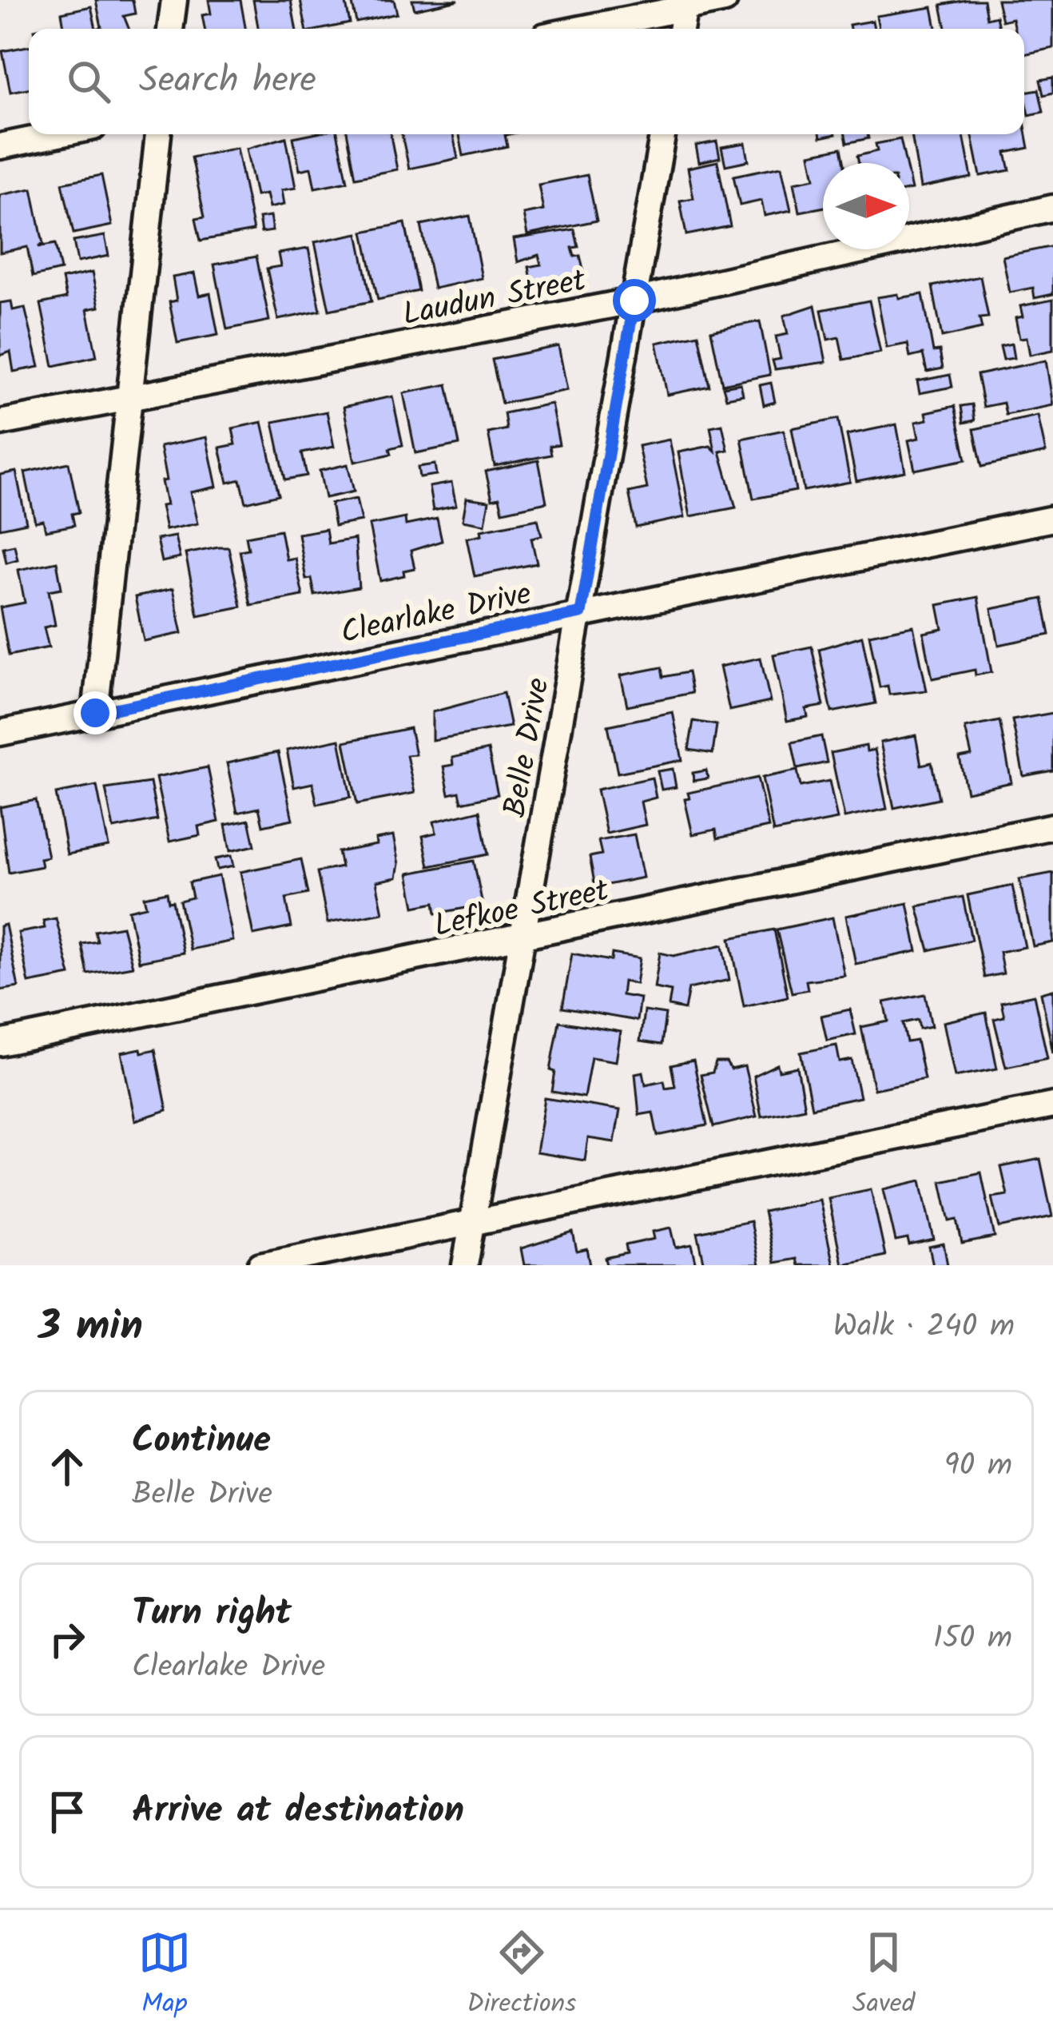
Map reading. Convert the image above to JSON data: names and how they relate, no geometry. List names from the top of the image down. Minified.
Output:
{"streets":{"street":["Laudun Street","Clearlake Drive","Belle Drive","Lefkoe Street"]},"crossings":[["Laudun Street","Belle Drive"],["Clearlake Drive","Belle Drive"],["Belle Drive","Lefkoe Street"]],"north":"right","page":{"search":"Search here","heading":["3 min","Walk · 240 m"],"list":[["Continue","Belle Drive","90 m"],["Turn right","Clearlake Drive","150 m"],"Arrive at destination"],"nav":["Map","Directions","Saved"]}}
